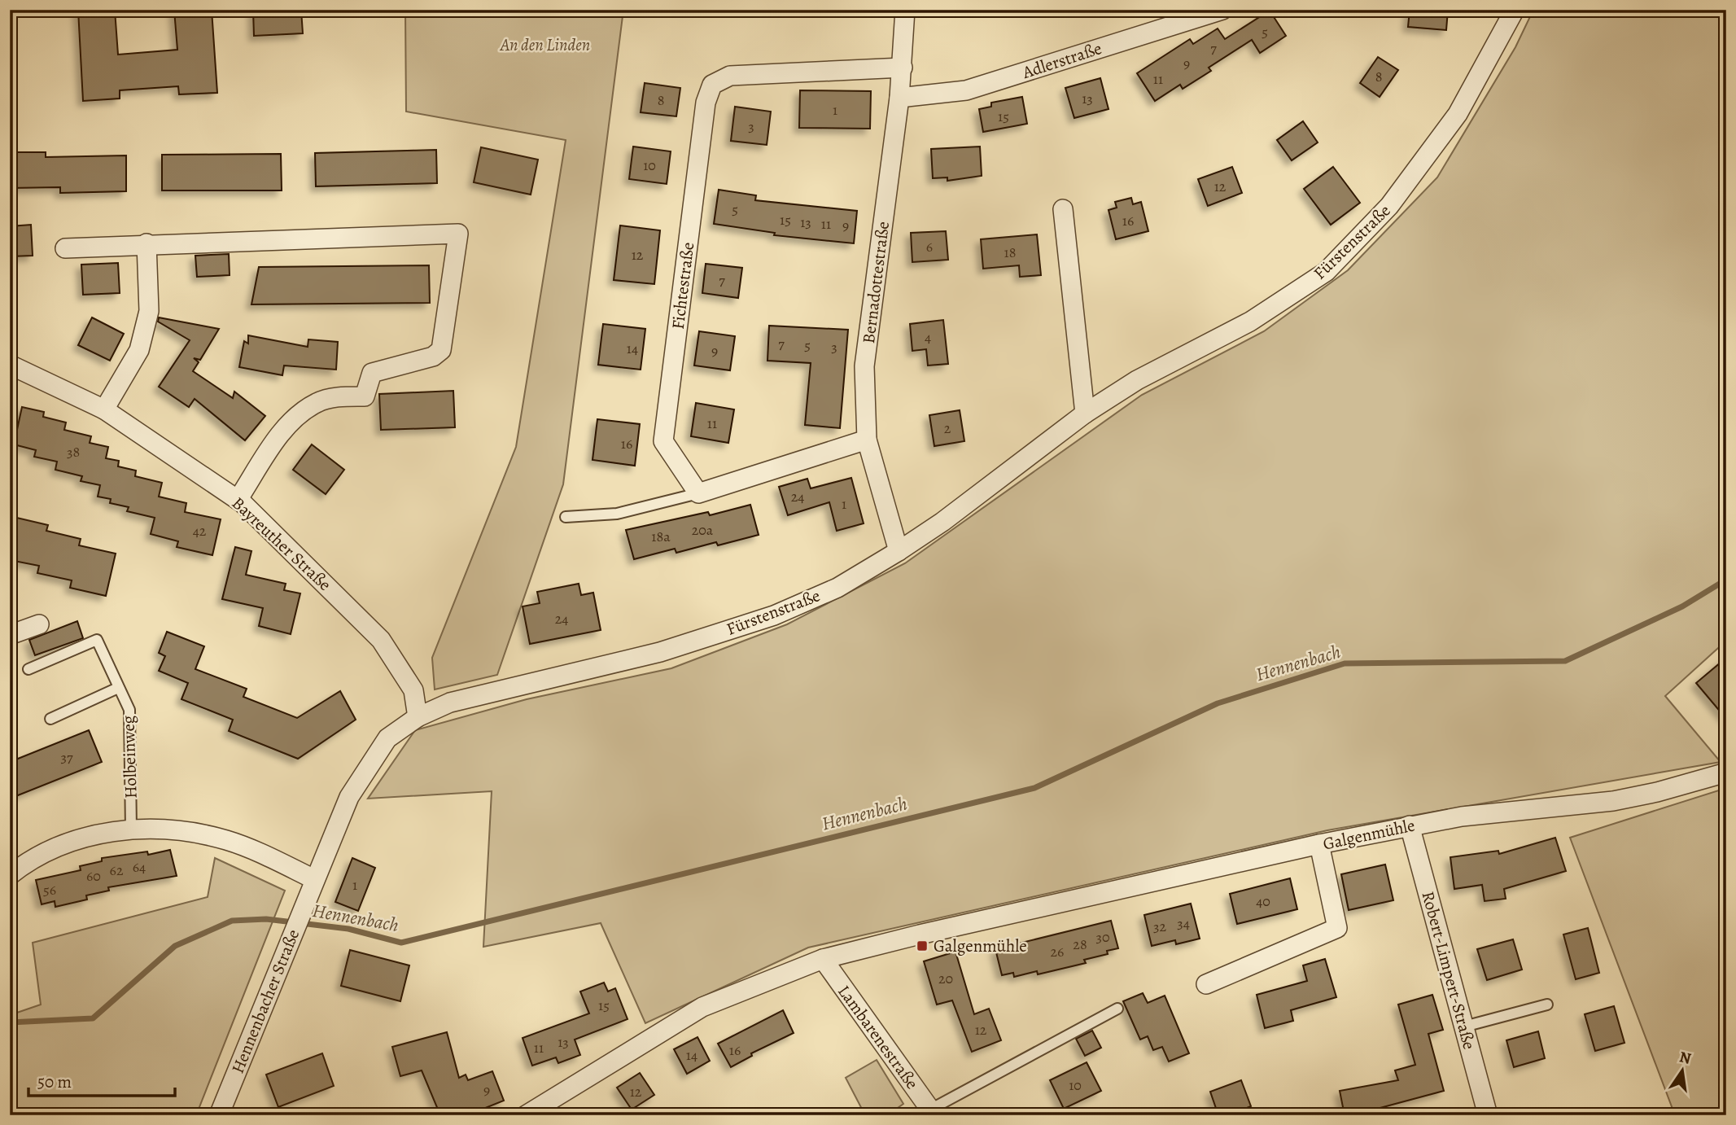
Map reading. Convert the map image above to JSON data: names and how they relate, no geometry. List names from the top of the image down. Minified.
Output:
{"streets":{"street":["Adlerstraße","Fürstenstraße","Bernadottestraße","Fichtestraße","Bayreuther Straße","Galgenmühle","Robert-Limpert-Straße","Hennenbacher Straße","Lambarenestraße"],"lane":["Holbeinweg"]},"crossings":[["Adlerstraße","Bernadottestraße"],["Fürstenstraße","Bernadottestraße"],["Fürstenstraße","Bayreuther Straße"],["Fürstenstraße","Hennenbacher Straße"],["Bernadottestraße","Fichtestraße"],["Bayreuther Straße","Hennenbacher Straße"],["Galgenmühle","Robert-Limpert-Straße"],["Galgenmühle","Lambarenestraße"]],"water":["Hennenbach"],"parks":["An den Linden"],"places":{"transit":["Galgenmühle"]},"house_numbers":["5","7","9","8","11","13","8","1","15","3","10","12","5","15","16","13","11","9","6","18","12","7","4","7","5","3","14","9","11","2","16","38","24","1","20a","42","18a","24","37","64","62","60","1","56","40","34","32","30","28","26","20","15","12","13","11","16","14","10","9","12"],"scale_bar":"50 m","north":"top"}
